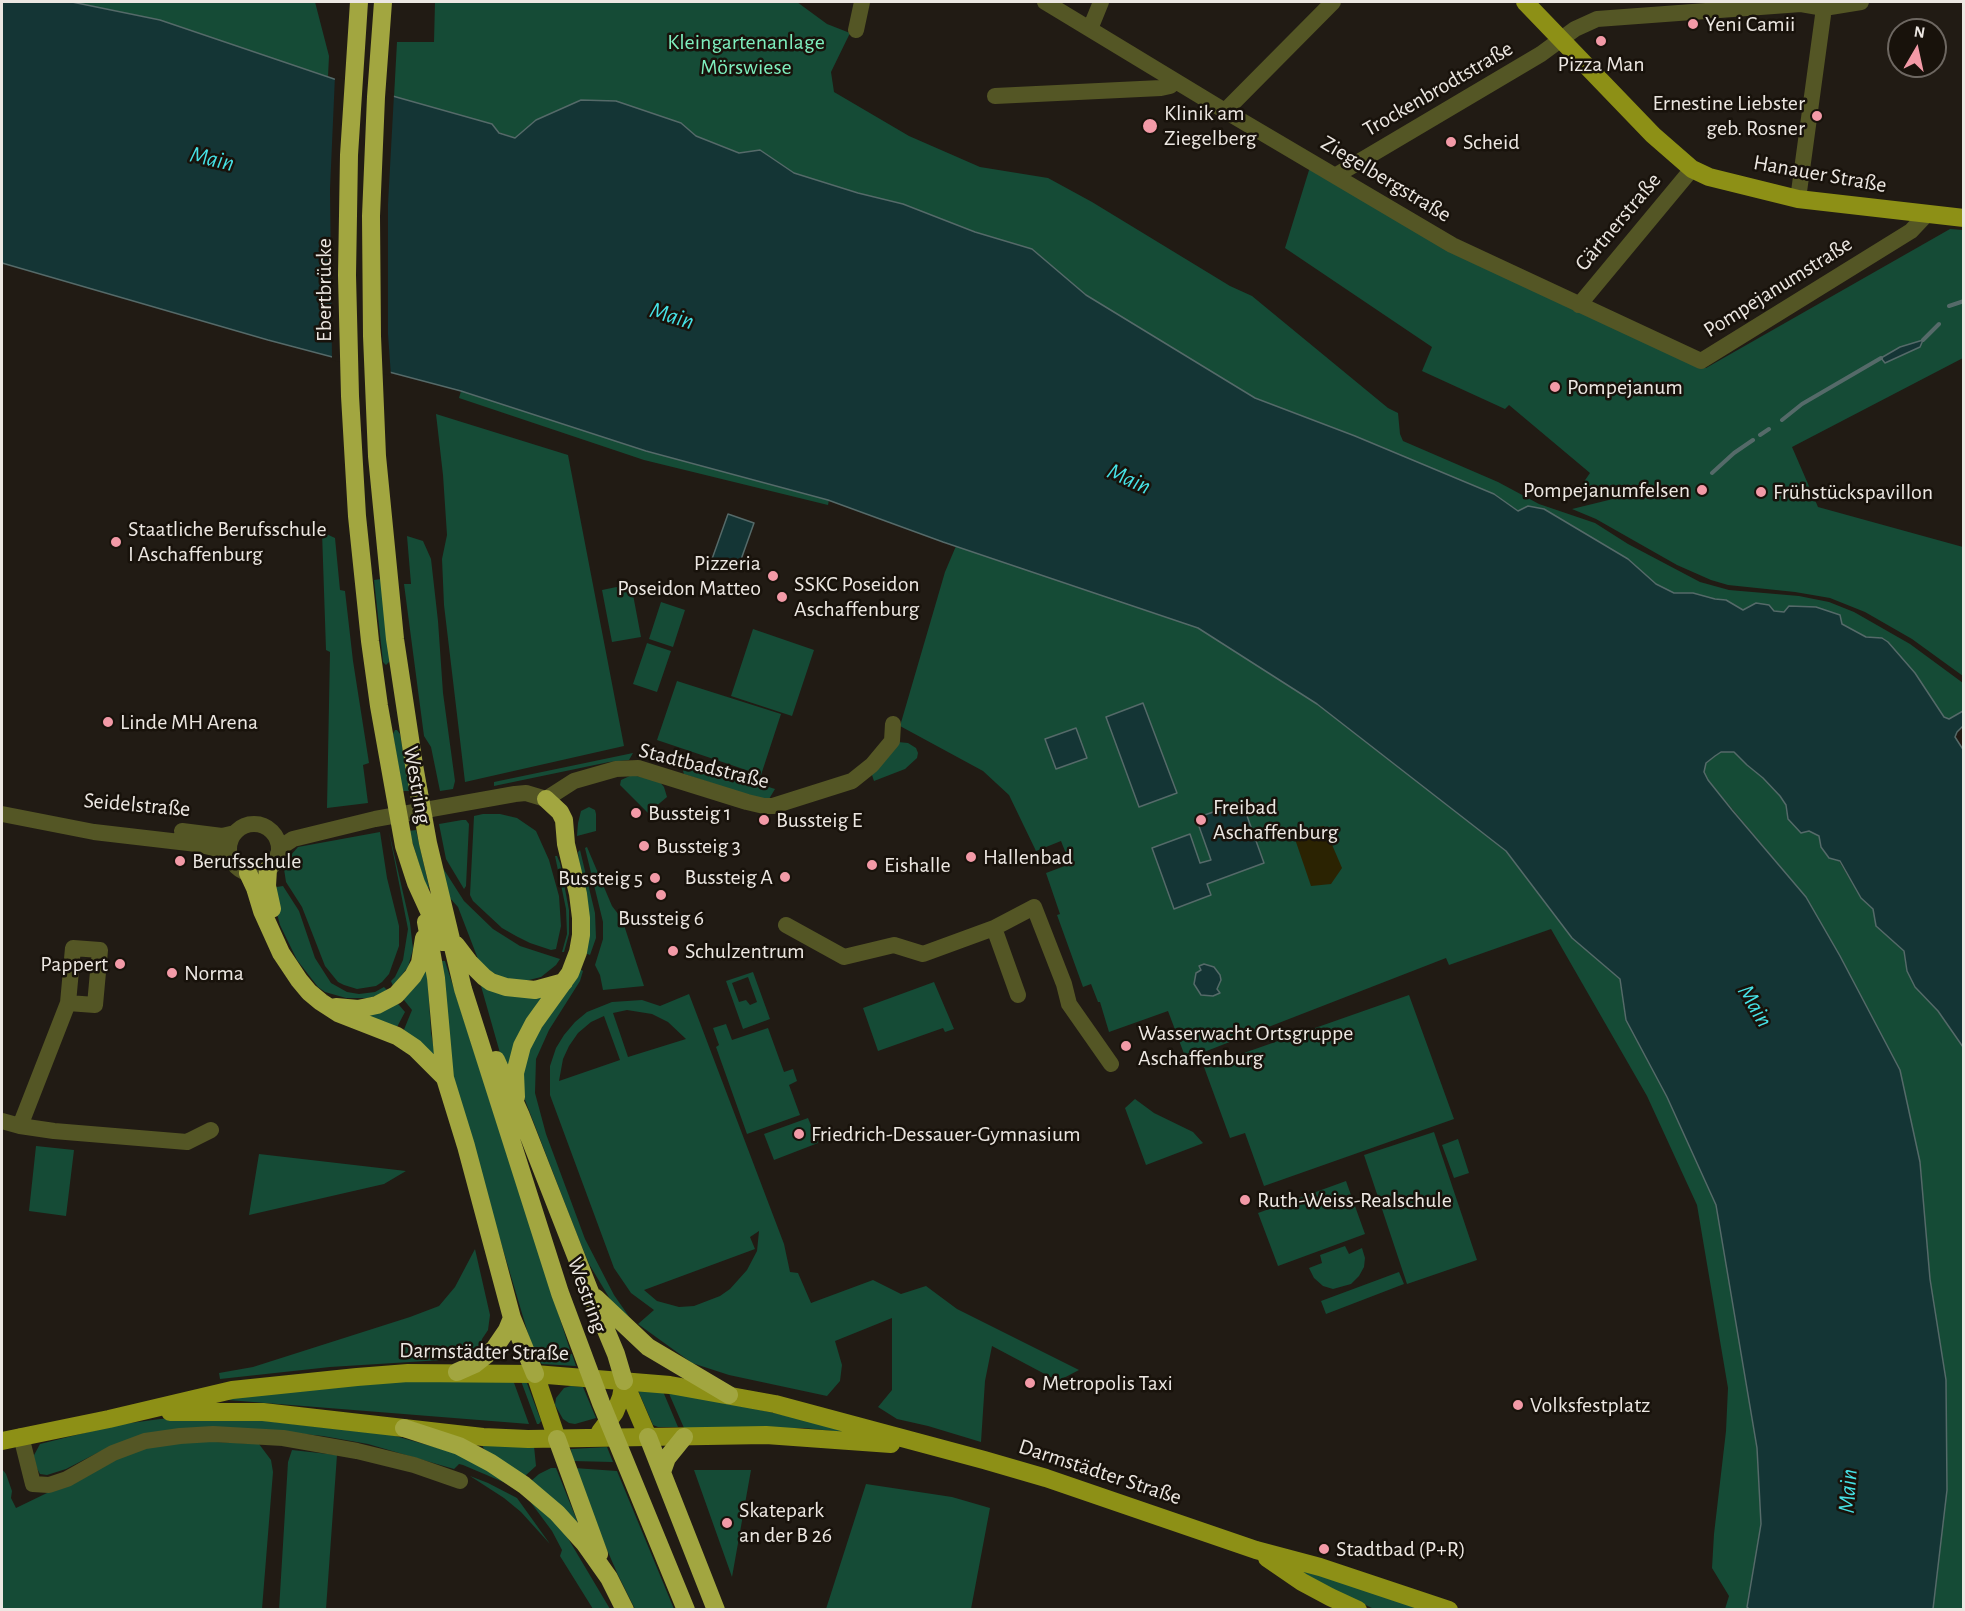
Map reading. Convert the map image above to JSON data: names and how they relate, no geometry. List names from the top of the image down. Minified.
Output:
{"streets":{"highway":["Ebertbrücke","Westring"],"main road":["Hanauer Straße","Darmstädter Straße"],"street":["Trockenbrodtstraße","Ziegelbergstraße","Gärtnerstraße","Pompejanumstraße","Stadtbadstraße","Seidelstraße"]},"crossings":[["Trockenbrodtstraße","Hanauer Straße"],["Trockenbrodtstraße","Ziegelbergstraße"],["Hanauer Straße","Gärtnerstraße"],["Hanauer Straße","Pompejanumstraße"],["Ziegelbergstraße","Gärtnerstraße"],["Ziegelbergstraße","Pompejanumstraße"],["Gärtnerstraße","Pompejanumstraße"],["Ebertbrücke","Westring"]],"water":["Main"],"parks":["Kleingartenanlage Mörswiese"],"places":["Yeni Camii","Pizza Man","Ernestine Liebster geb. Rosner","Klinik am Ziegelberg","Scheid","Pompejanum","Pompejanumfelsen","Frühstückspavillon","Staatliche Berufsschule I Aschaffenburg","Pizzeria Poseidon Matteo","SSKC Poseidon Aschaffenburg","Linde MH Arena","Bussteig 1","Bussteig E","Freibad Aschaffenburg","Bussteig 3","Hallenbad","Berufsschule","Eishalle","Bussteig A","Bussteig 5","Bussteig 6","Schulzentrum","Pappert","Norma","Wasserwacht Ortsgruppe Aschaffenburg","Friedrich-Dessauer-Gymnasium","Ruth-Weiss-Realschule","Metropolis Taxi","Volksfestplatz","Skatepark an der B 26","Stadtbad (P+R)"],"north":"top"}
